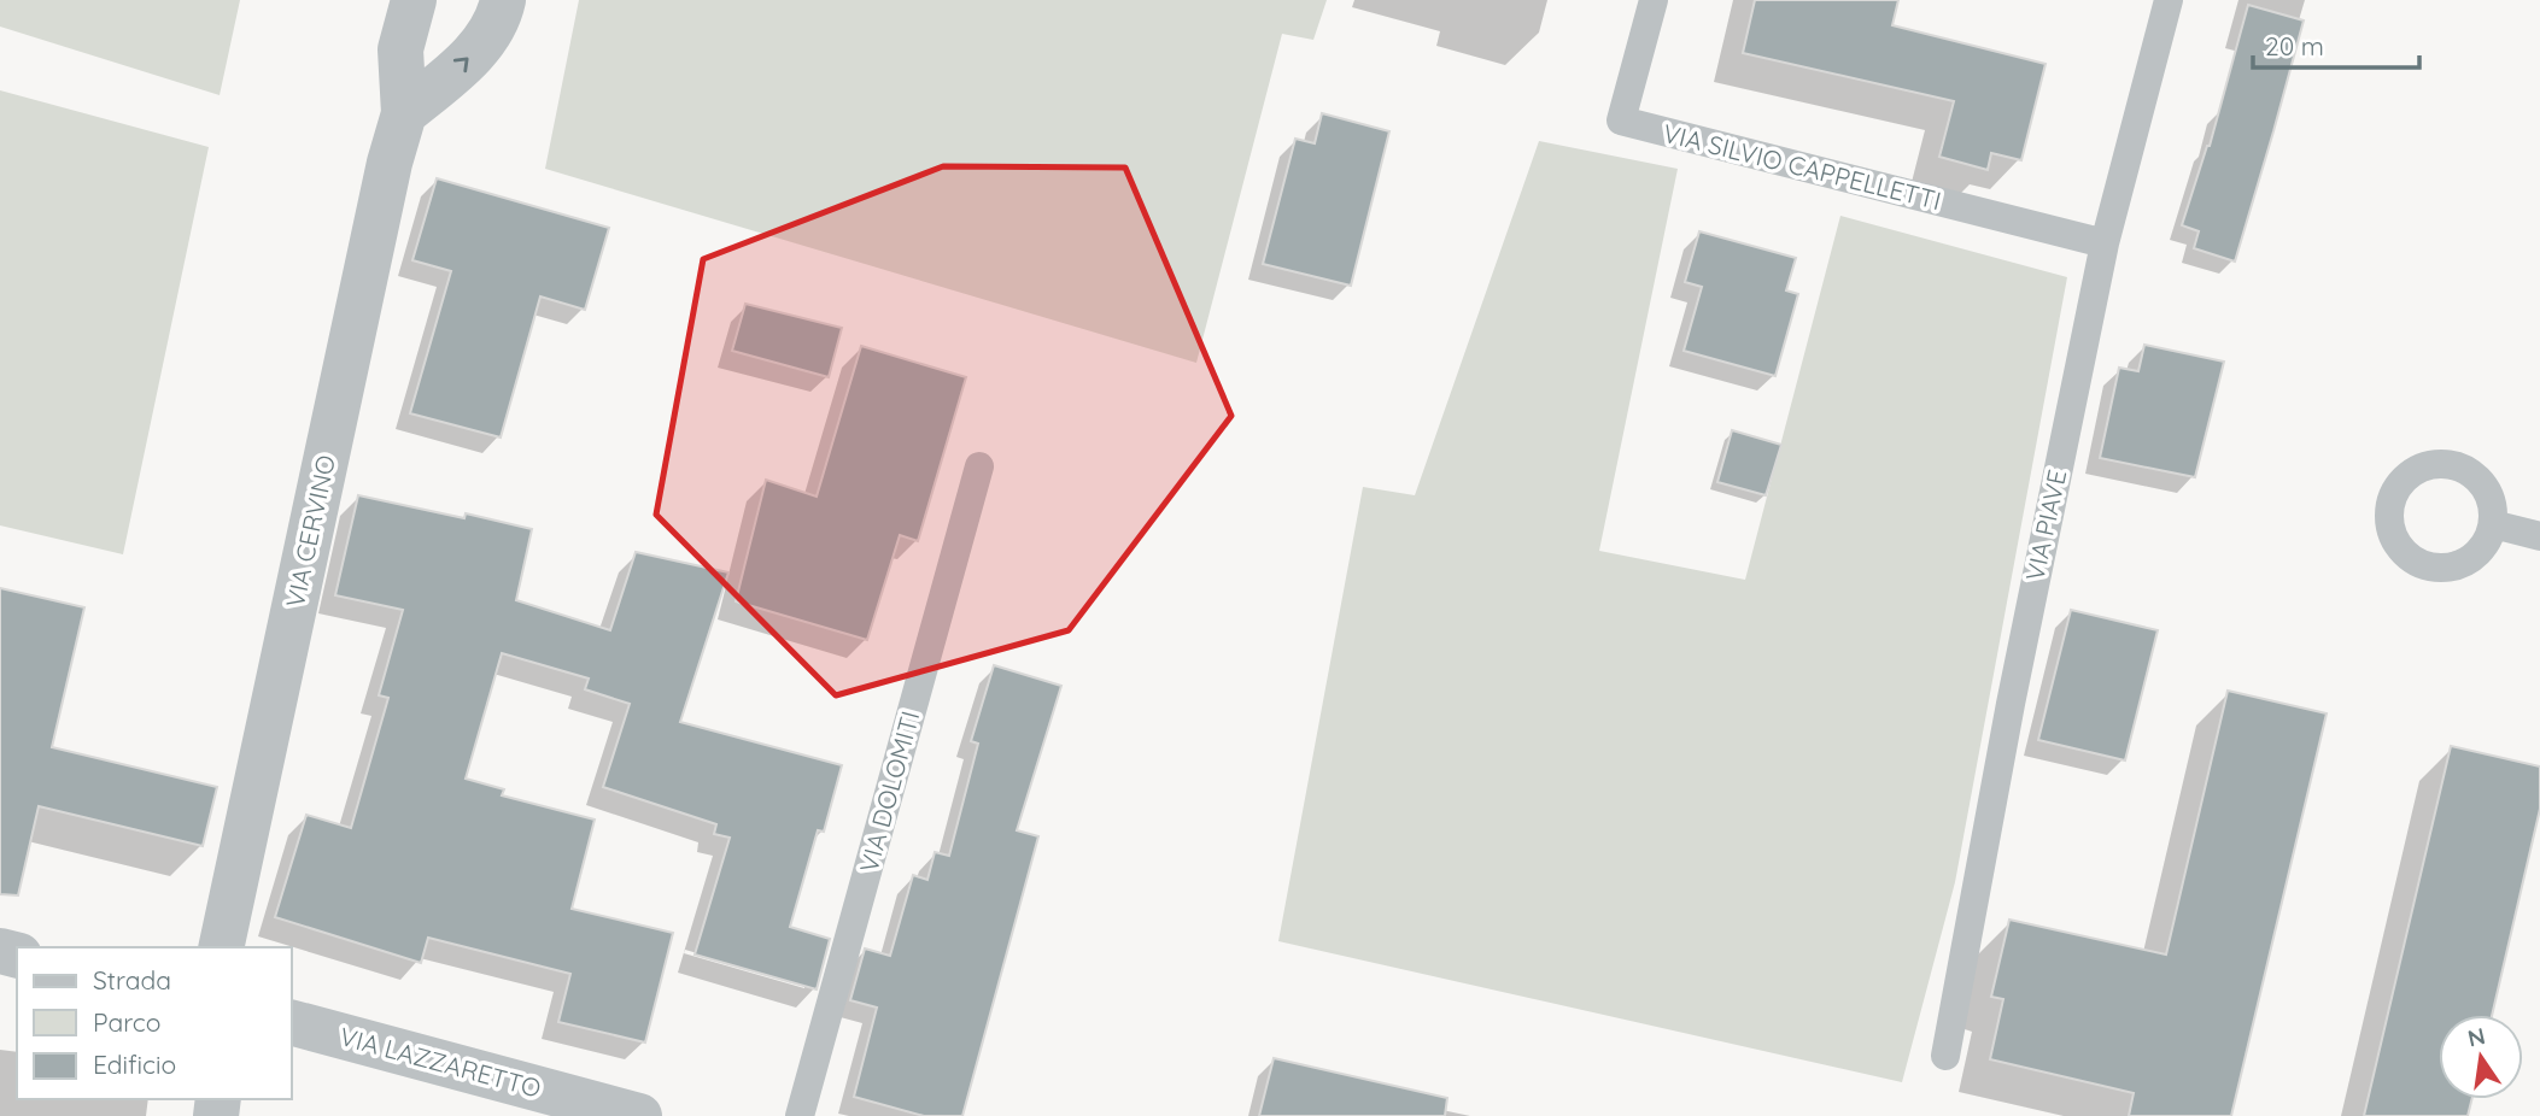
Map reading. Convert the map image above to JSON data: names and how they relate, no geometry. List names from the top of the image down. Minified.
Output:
{"streets":{"street":["VIA CERVINO","VIA LAZZARETTO"],"lane":["VIA SILVIO CAPPELLETTI","VIA PIAVE","VIA DOLOMITI"]},"crossings":[["VIA SILVIO CAPPELLETTI","VIA PIAVE"]],"legend":["Strada","Parco","Edificio"],"scale_bar":"20 m","north":"top"}
